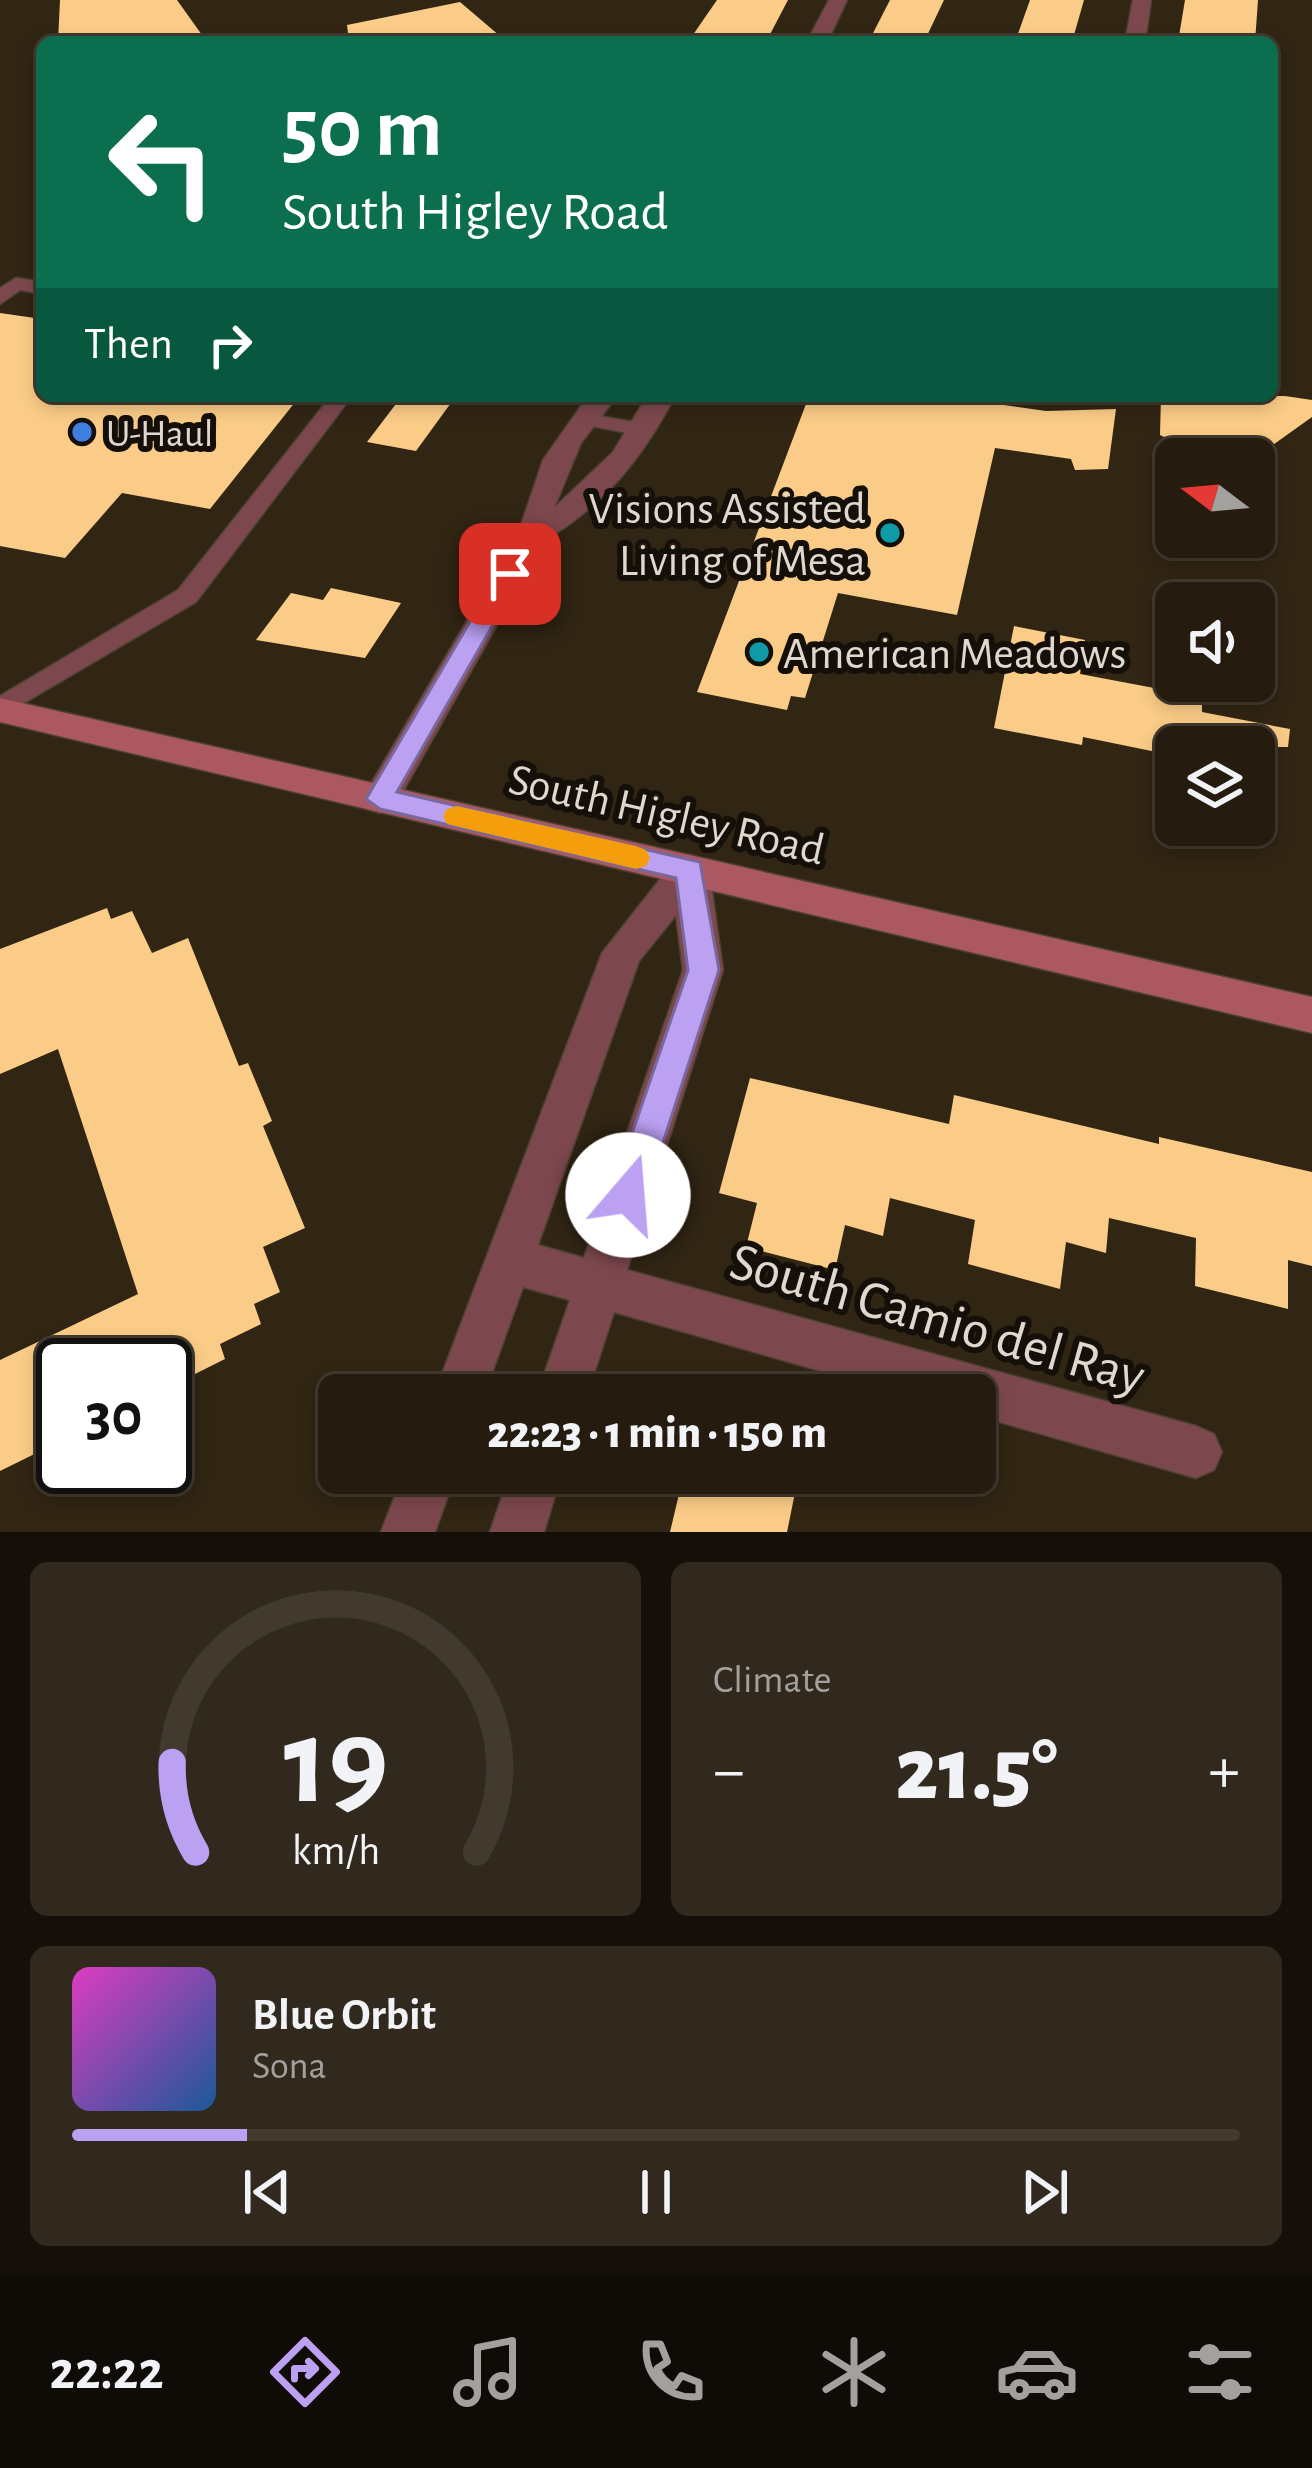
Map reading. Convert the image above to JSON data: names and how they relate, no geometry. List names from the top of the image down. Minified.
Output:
{"streets":{"main road":["South Higley Road"],"street":["South Camio del Ray"]},"places":["U-Haul","Visions Assisted Living of Mesa","American Meadows"],"north":"left","page":{"turn":["50 m","South Higley Road"],"then":"Then","limit":"30","trip":"22:23 · 1 min · 150 m","tile":"Climate","heat":["−","21.5°","+"],"song":["Blue Orbit","Sona"],"tabs":"22:22","gauge":["19","km/h"]}}
